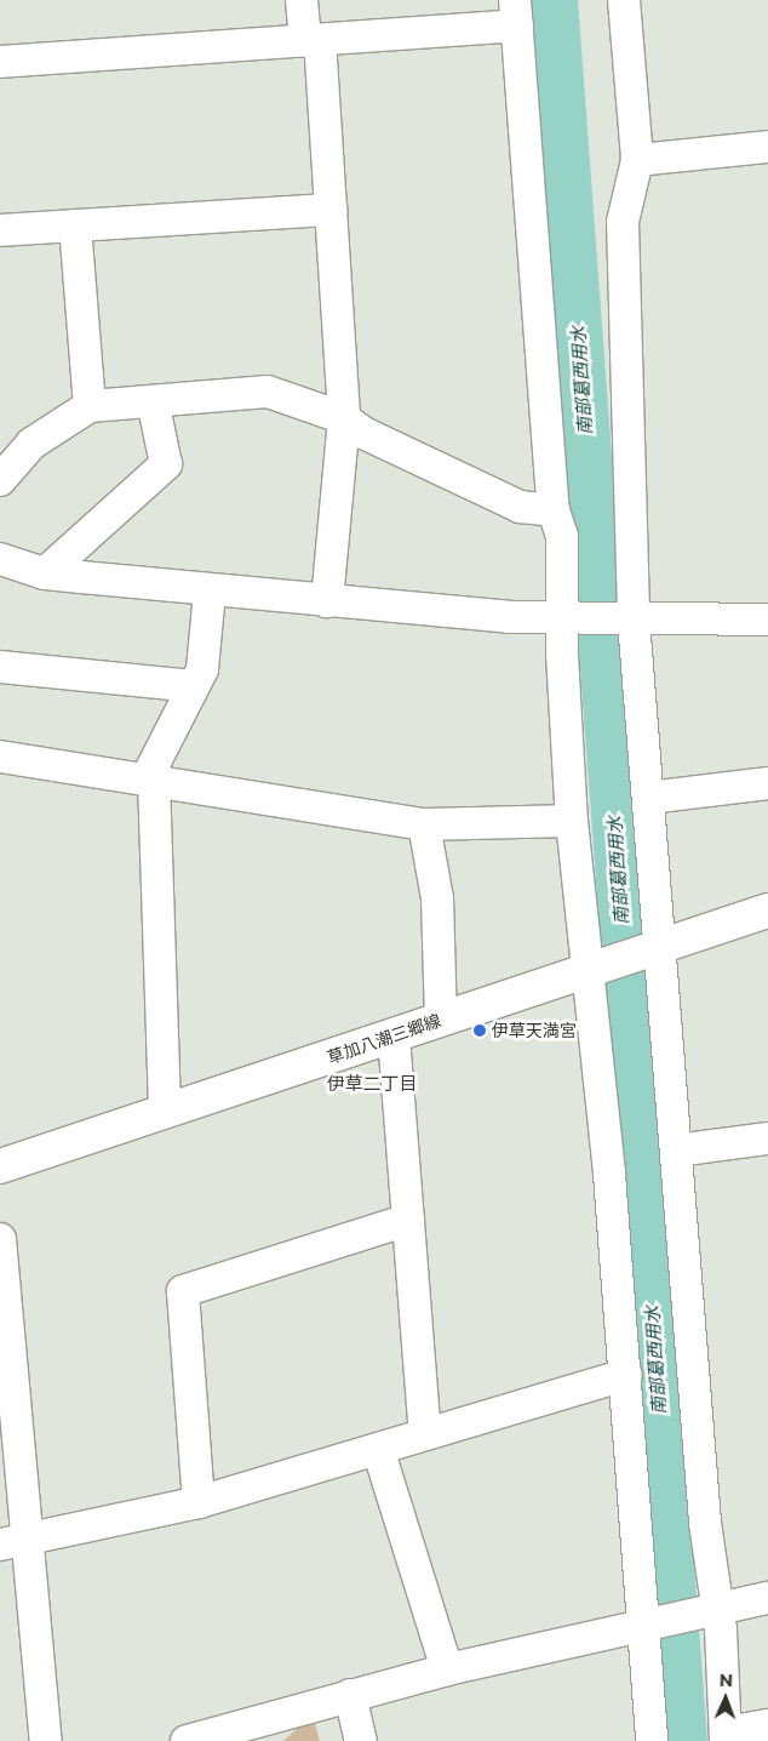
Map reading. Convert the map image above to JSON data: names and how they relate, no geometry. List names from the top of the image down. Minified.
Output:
{"streets":{"main road":["草加八潮三郷線"]},"districts":["伊草二丁目"],"water":["南部葛西用水"],"places":["伊草天満宮"],"north":"top"}
